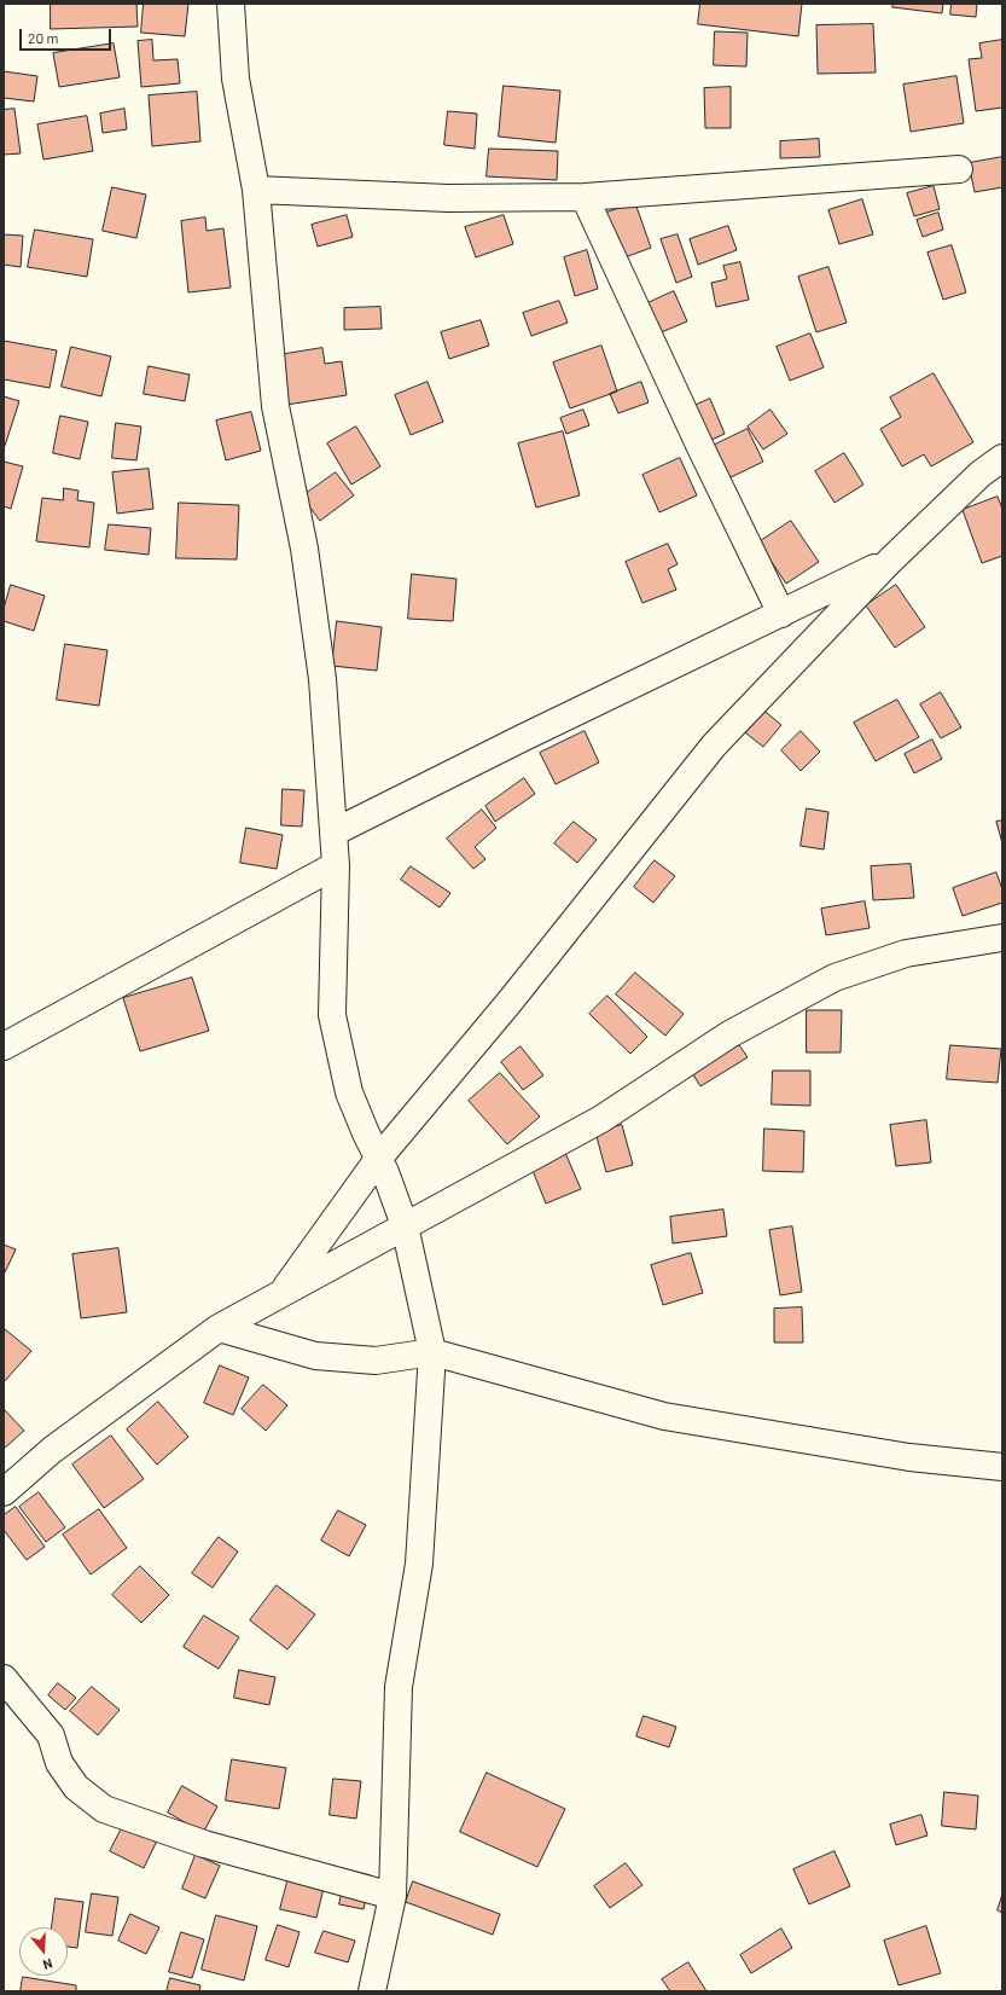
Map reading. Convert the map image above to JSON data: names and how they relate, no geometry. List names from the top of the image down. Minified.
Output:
{"scale_bar":"20 m","north":"bottom"}
